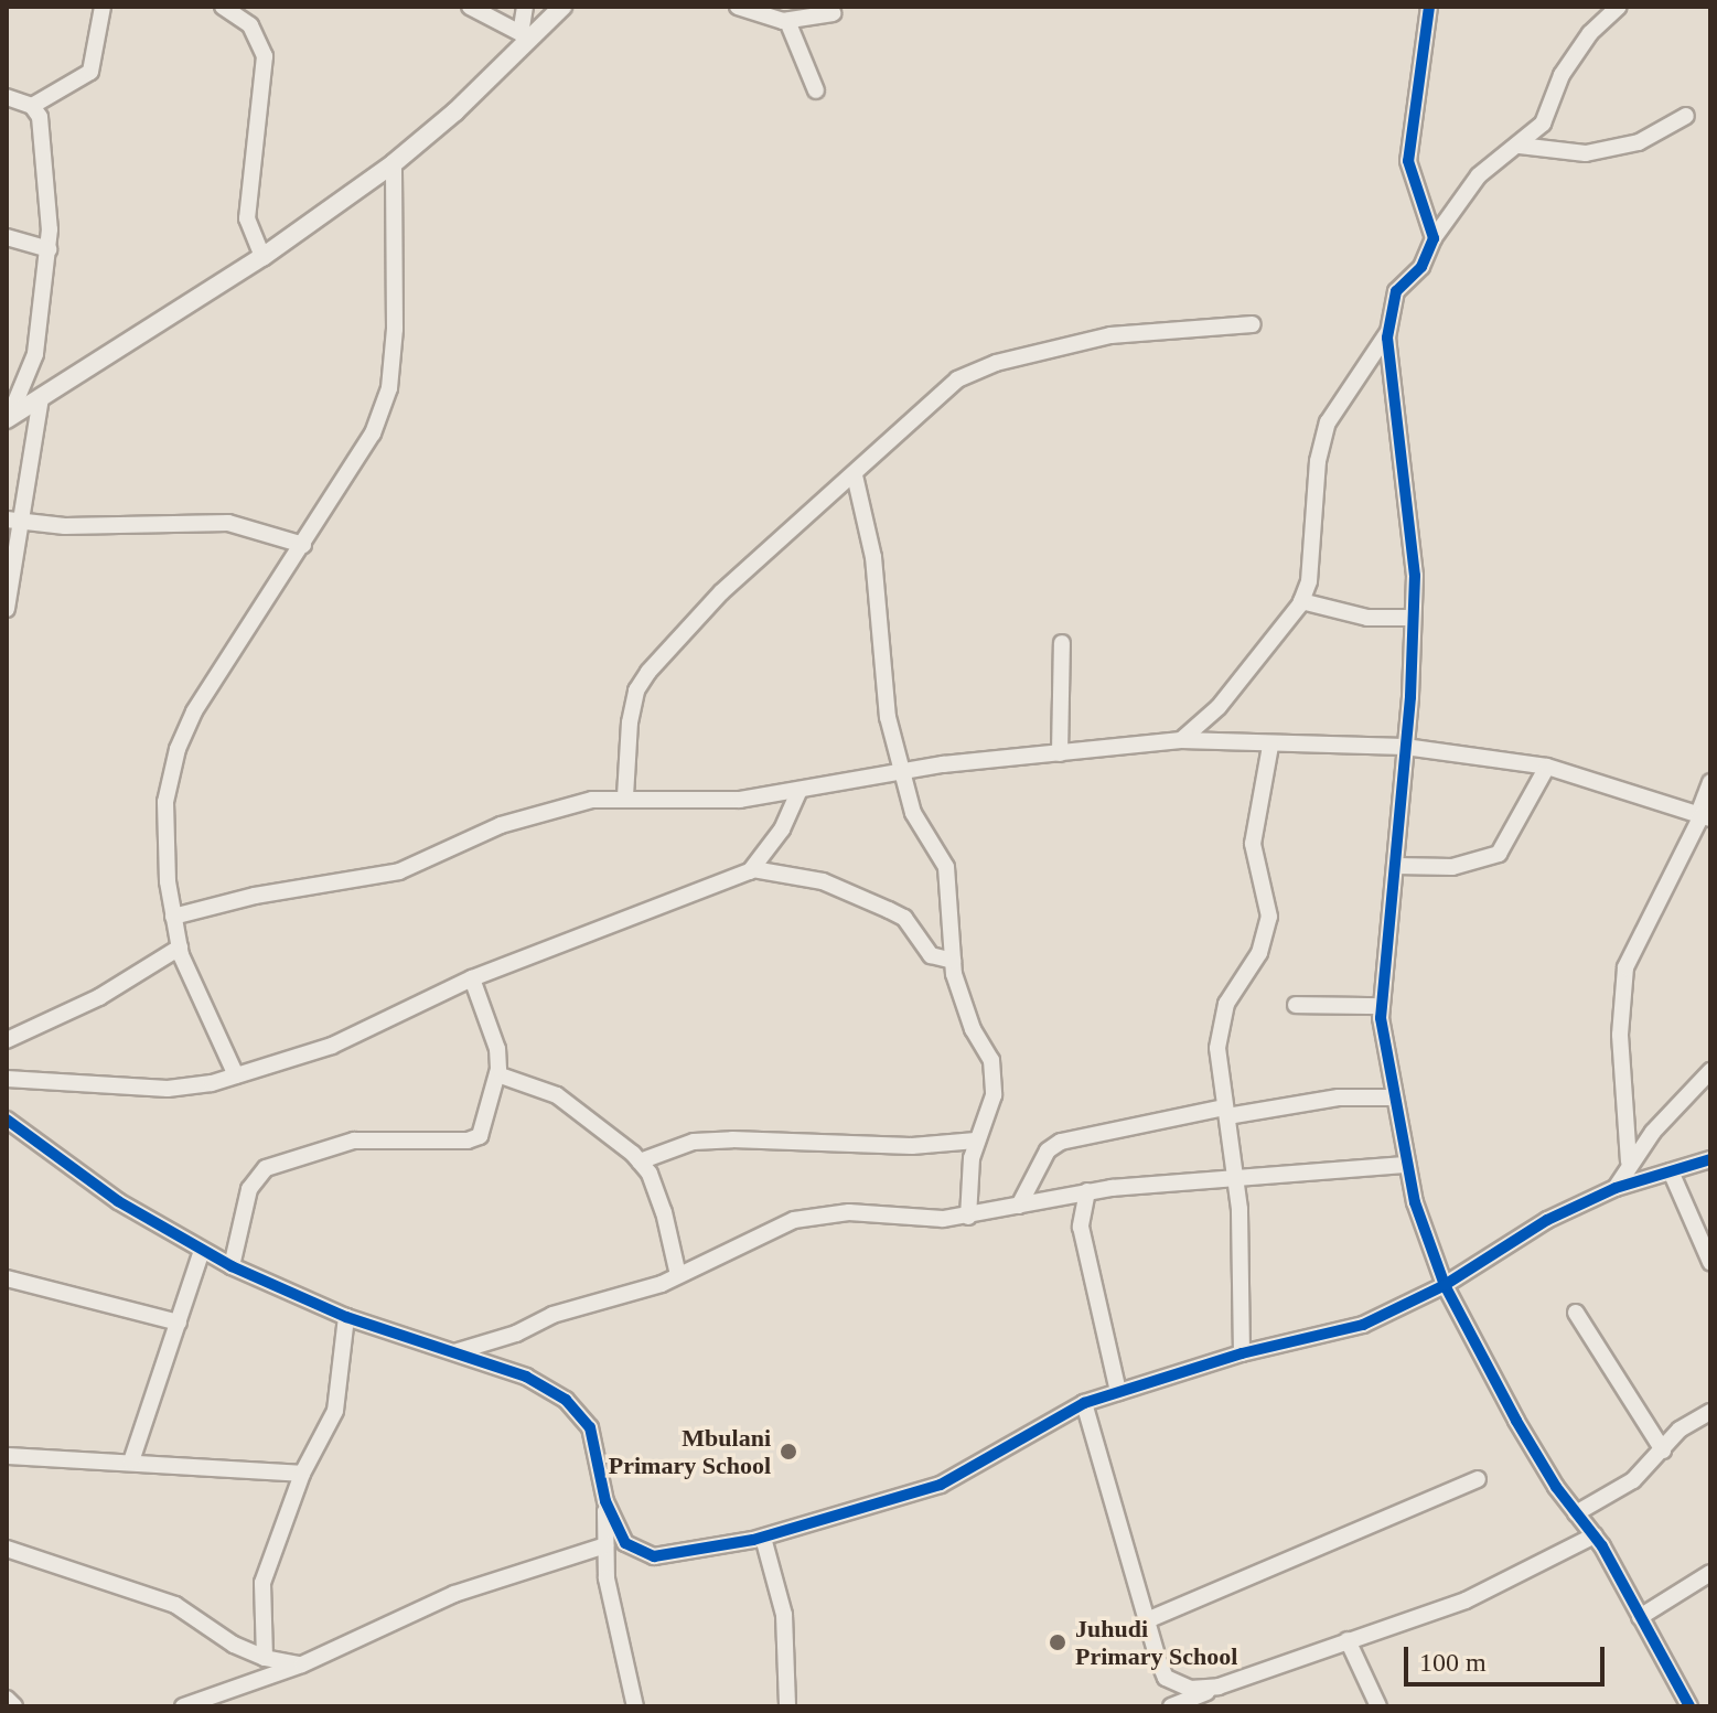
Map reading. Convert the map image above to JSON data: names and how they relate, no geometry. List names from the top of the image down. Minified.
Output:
{"places":["Mbulani Primary School","Juhudi Primary School"],"scale_bar":"100 m"}
